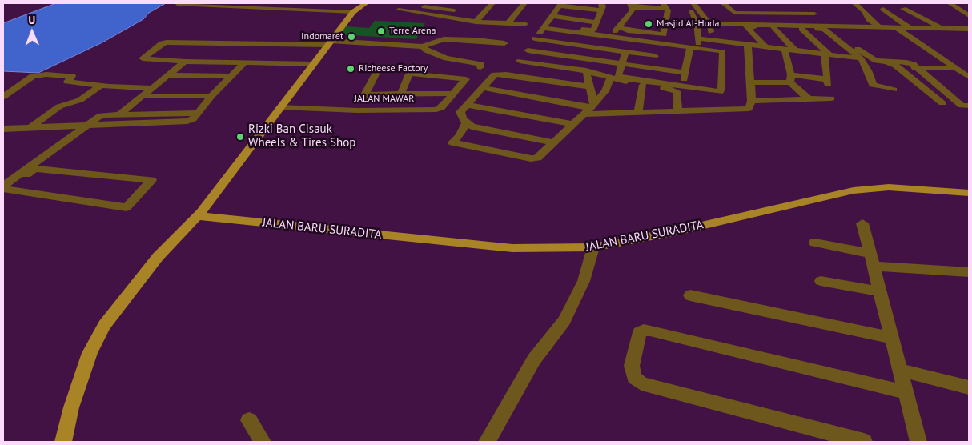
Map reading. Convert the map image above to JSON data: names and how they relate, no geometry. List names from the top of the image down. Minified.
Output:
{"streets":{"main road":["JALAN BARU SURADITA"],"street":["JALAN MAWAR"]},"places":["Masjid AI-Huda","Terre Arena","Indomaret","Richeese Factory","Rizki Ban Cisauk Wheels & Tires Shop"],"north":"top"}
